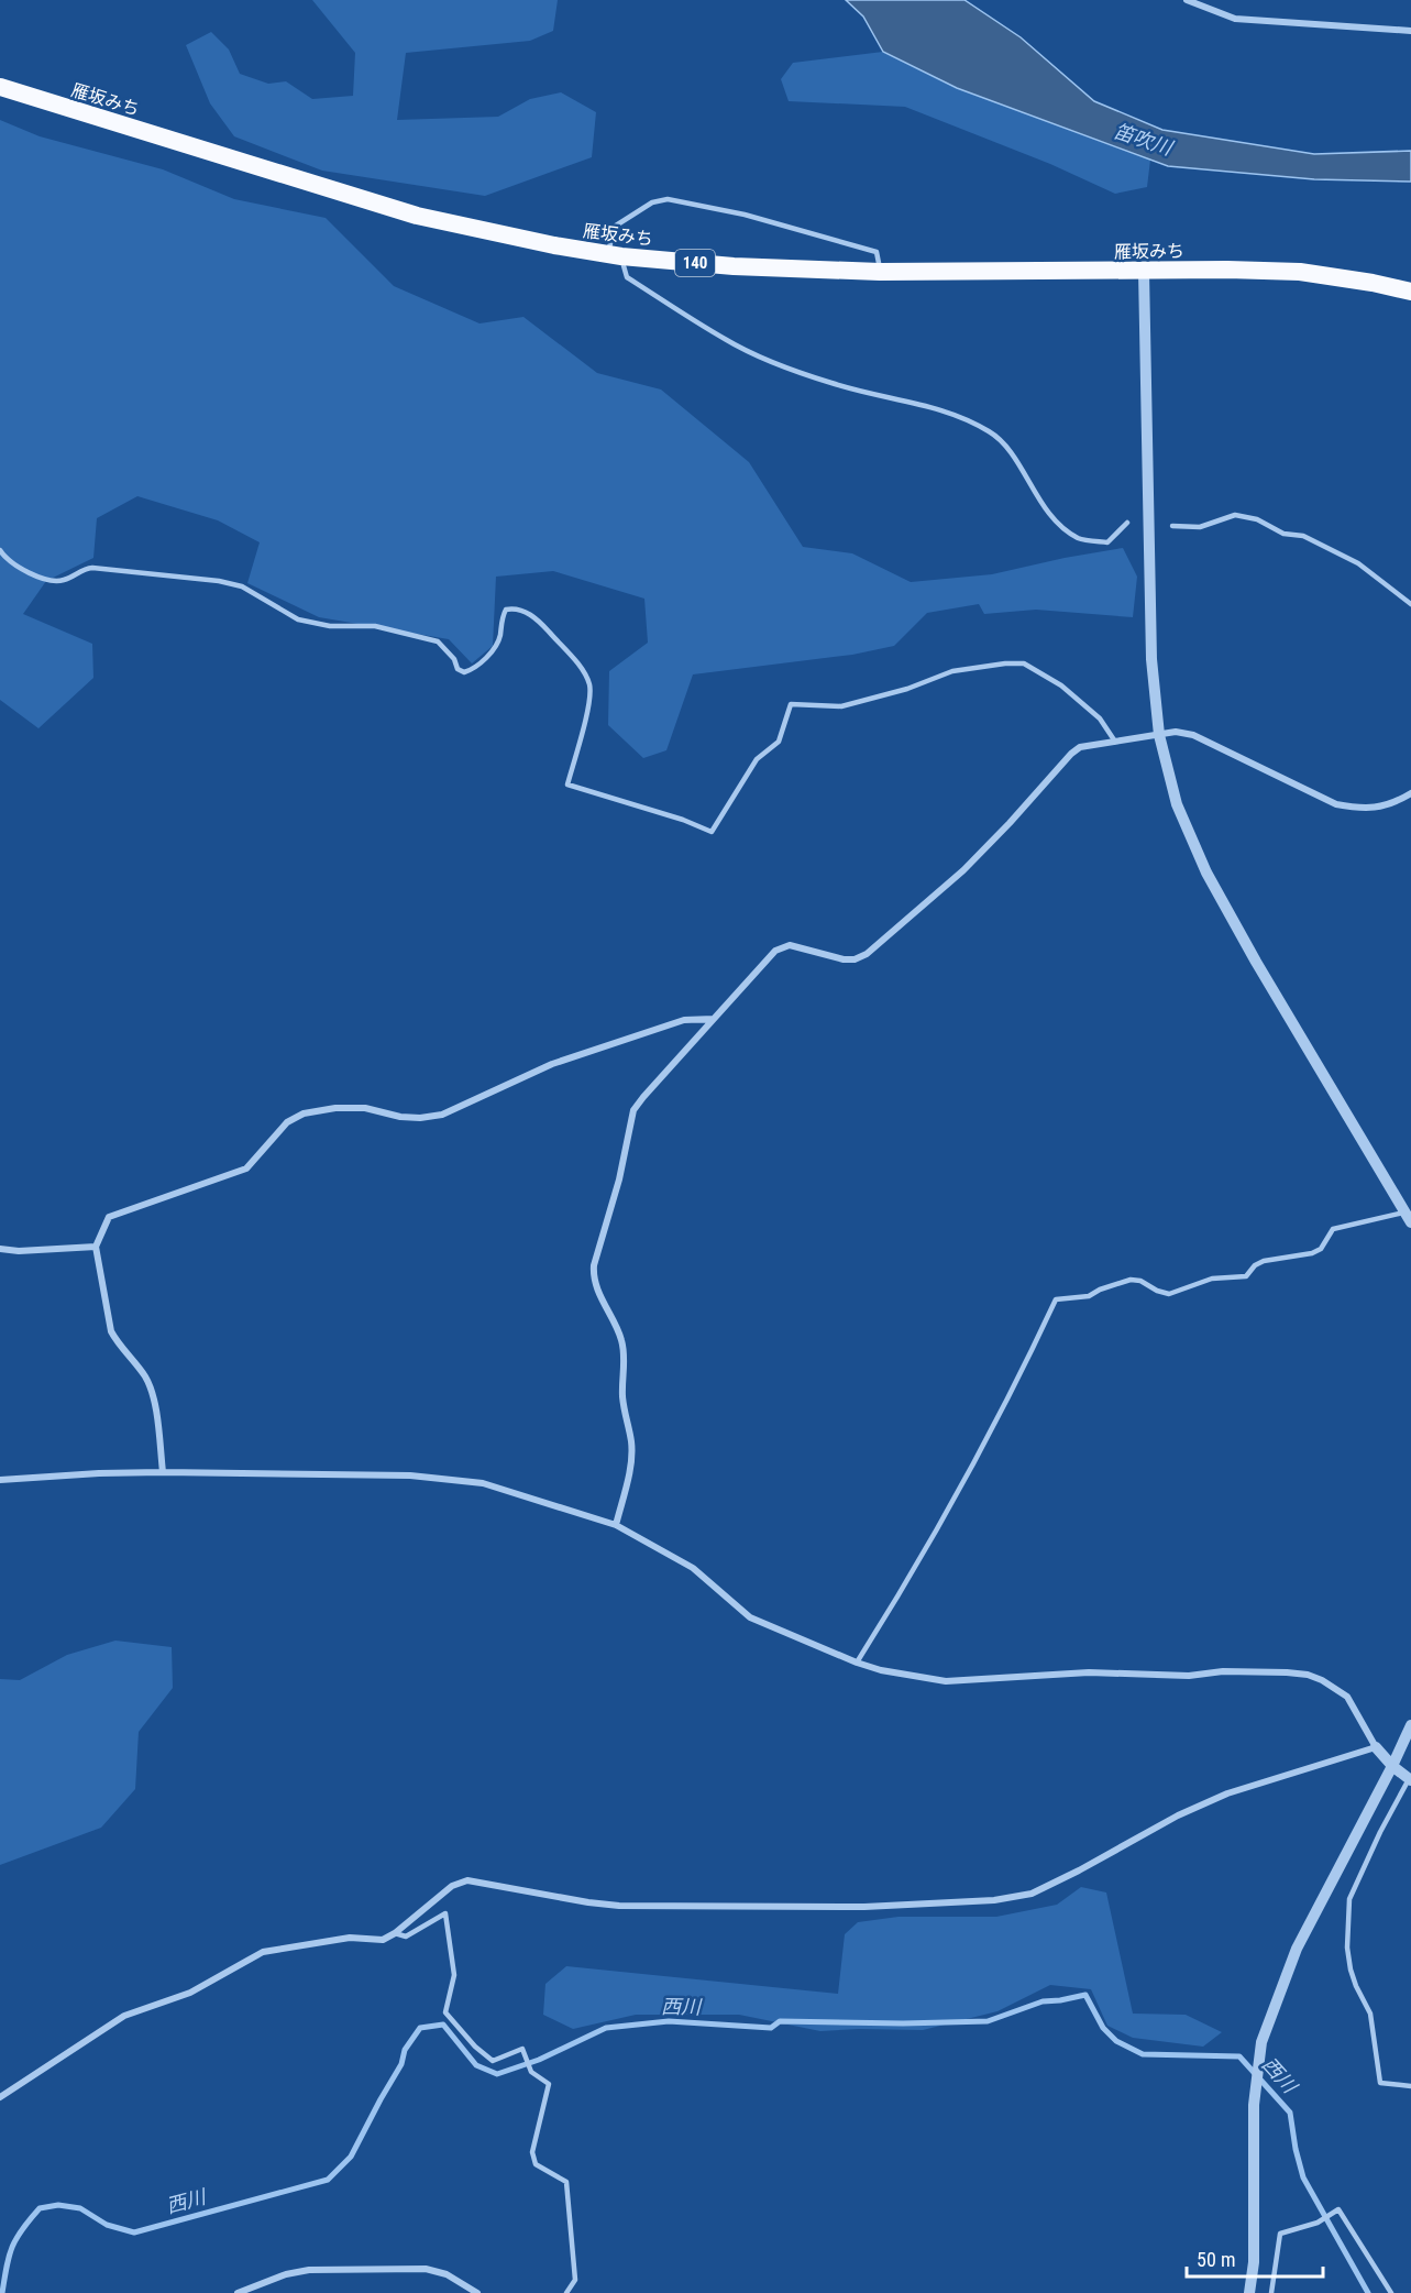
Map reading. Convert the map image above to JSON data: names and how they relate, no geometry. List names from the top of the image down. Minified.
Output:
{"streets":{"highway":["雁坂みち","140"]},"water":["笛吹川","西川"],"scale_bar":"50 m"}
